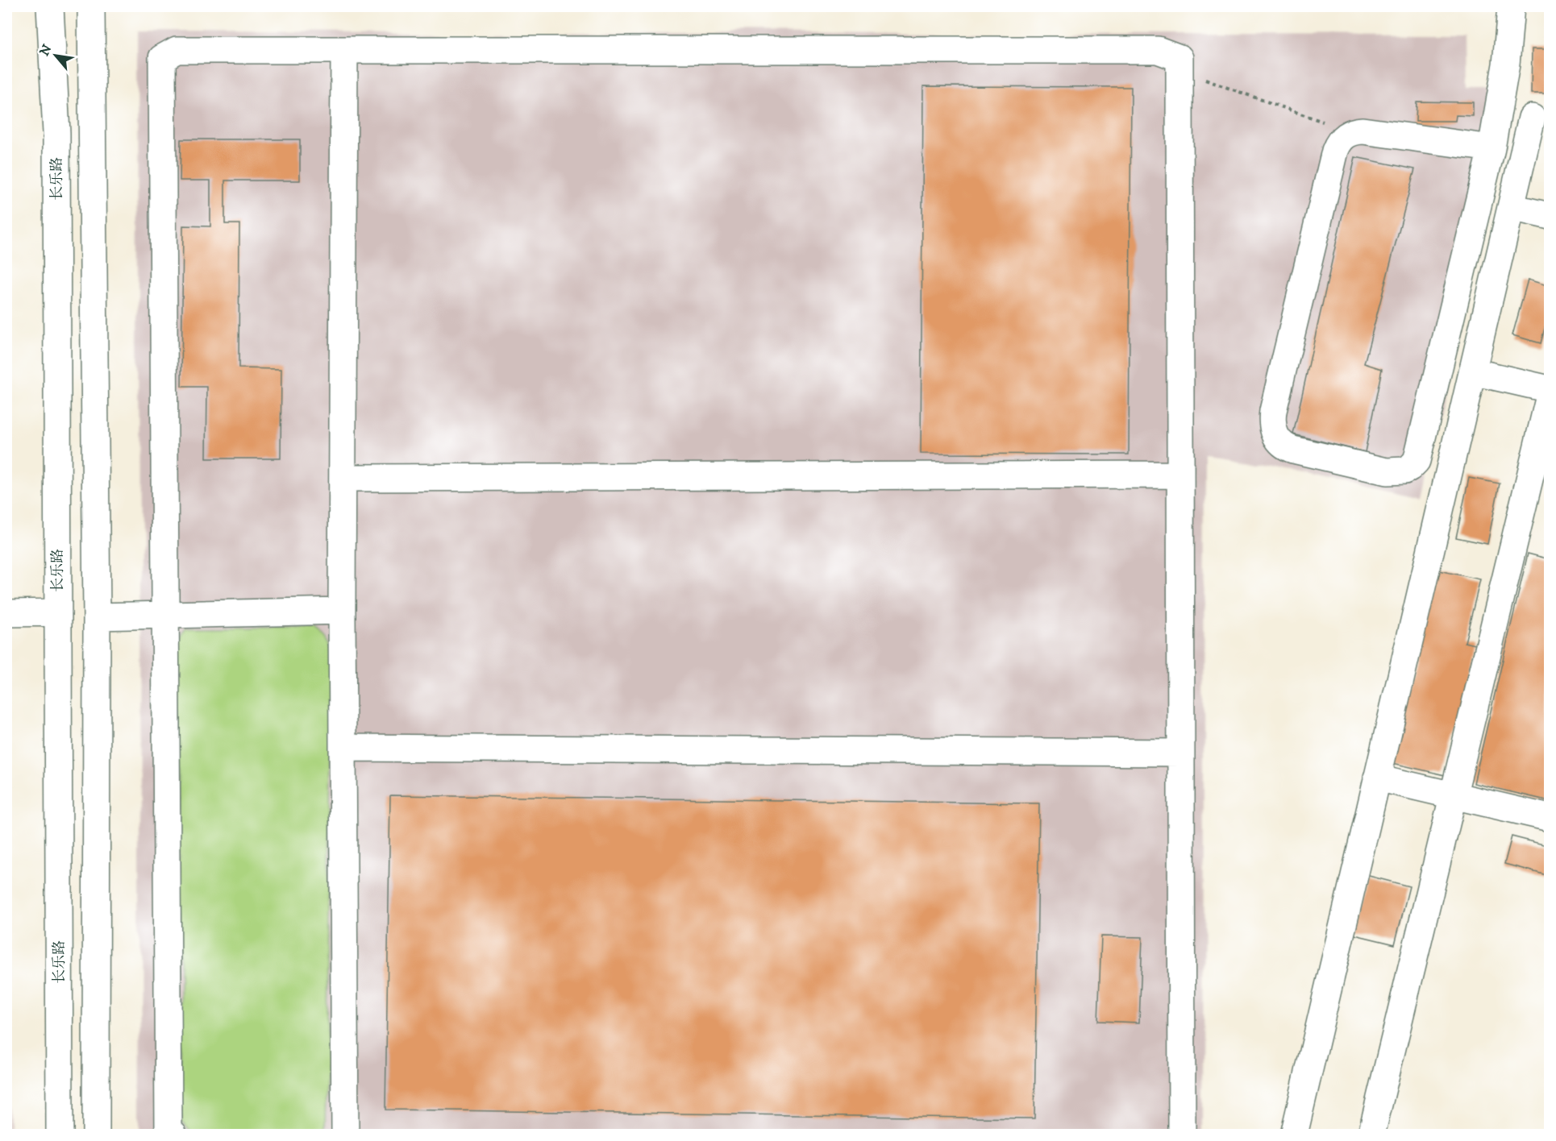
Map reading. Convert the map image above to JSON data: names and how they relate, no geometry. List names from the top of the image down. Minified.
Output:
{"streets":{"street":["长乐路"]},"north":"top left"}
